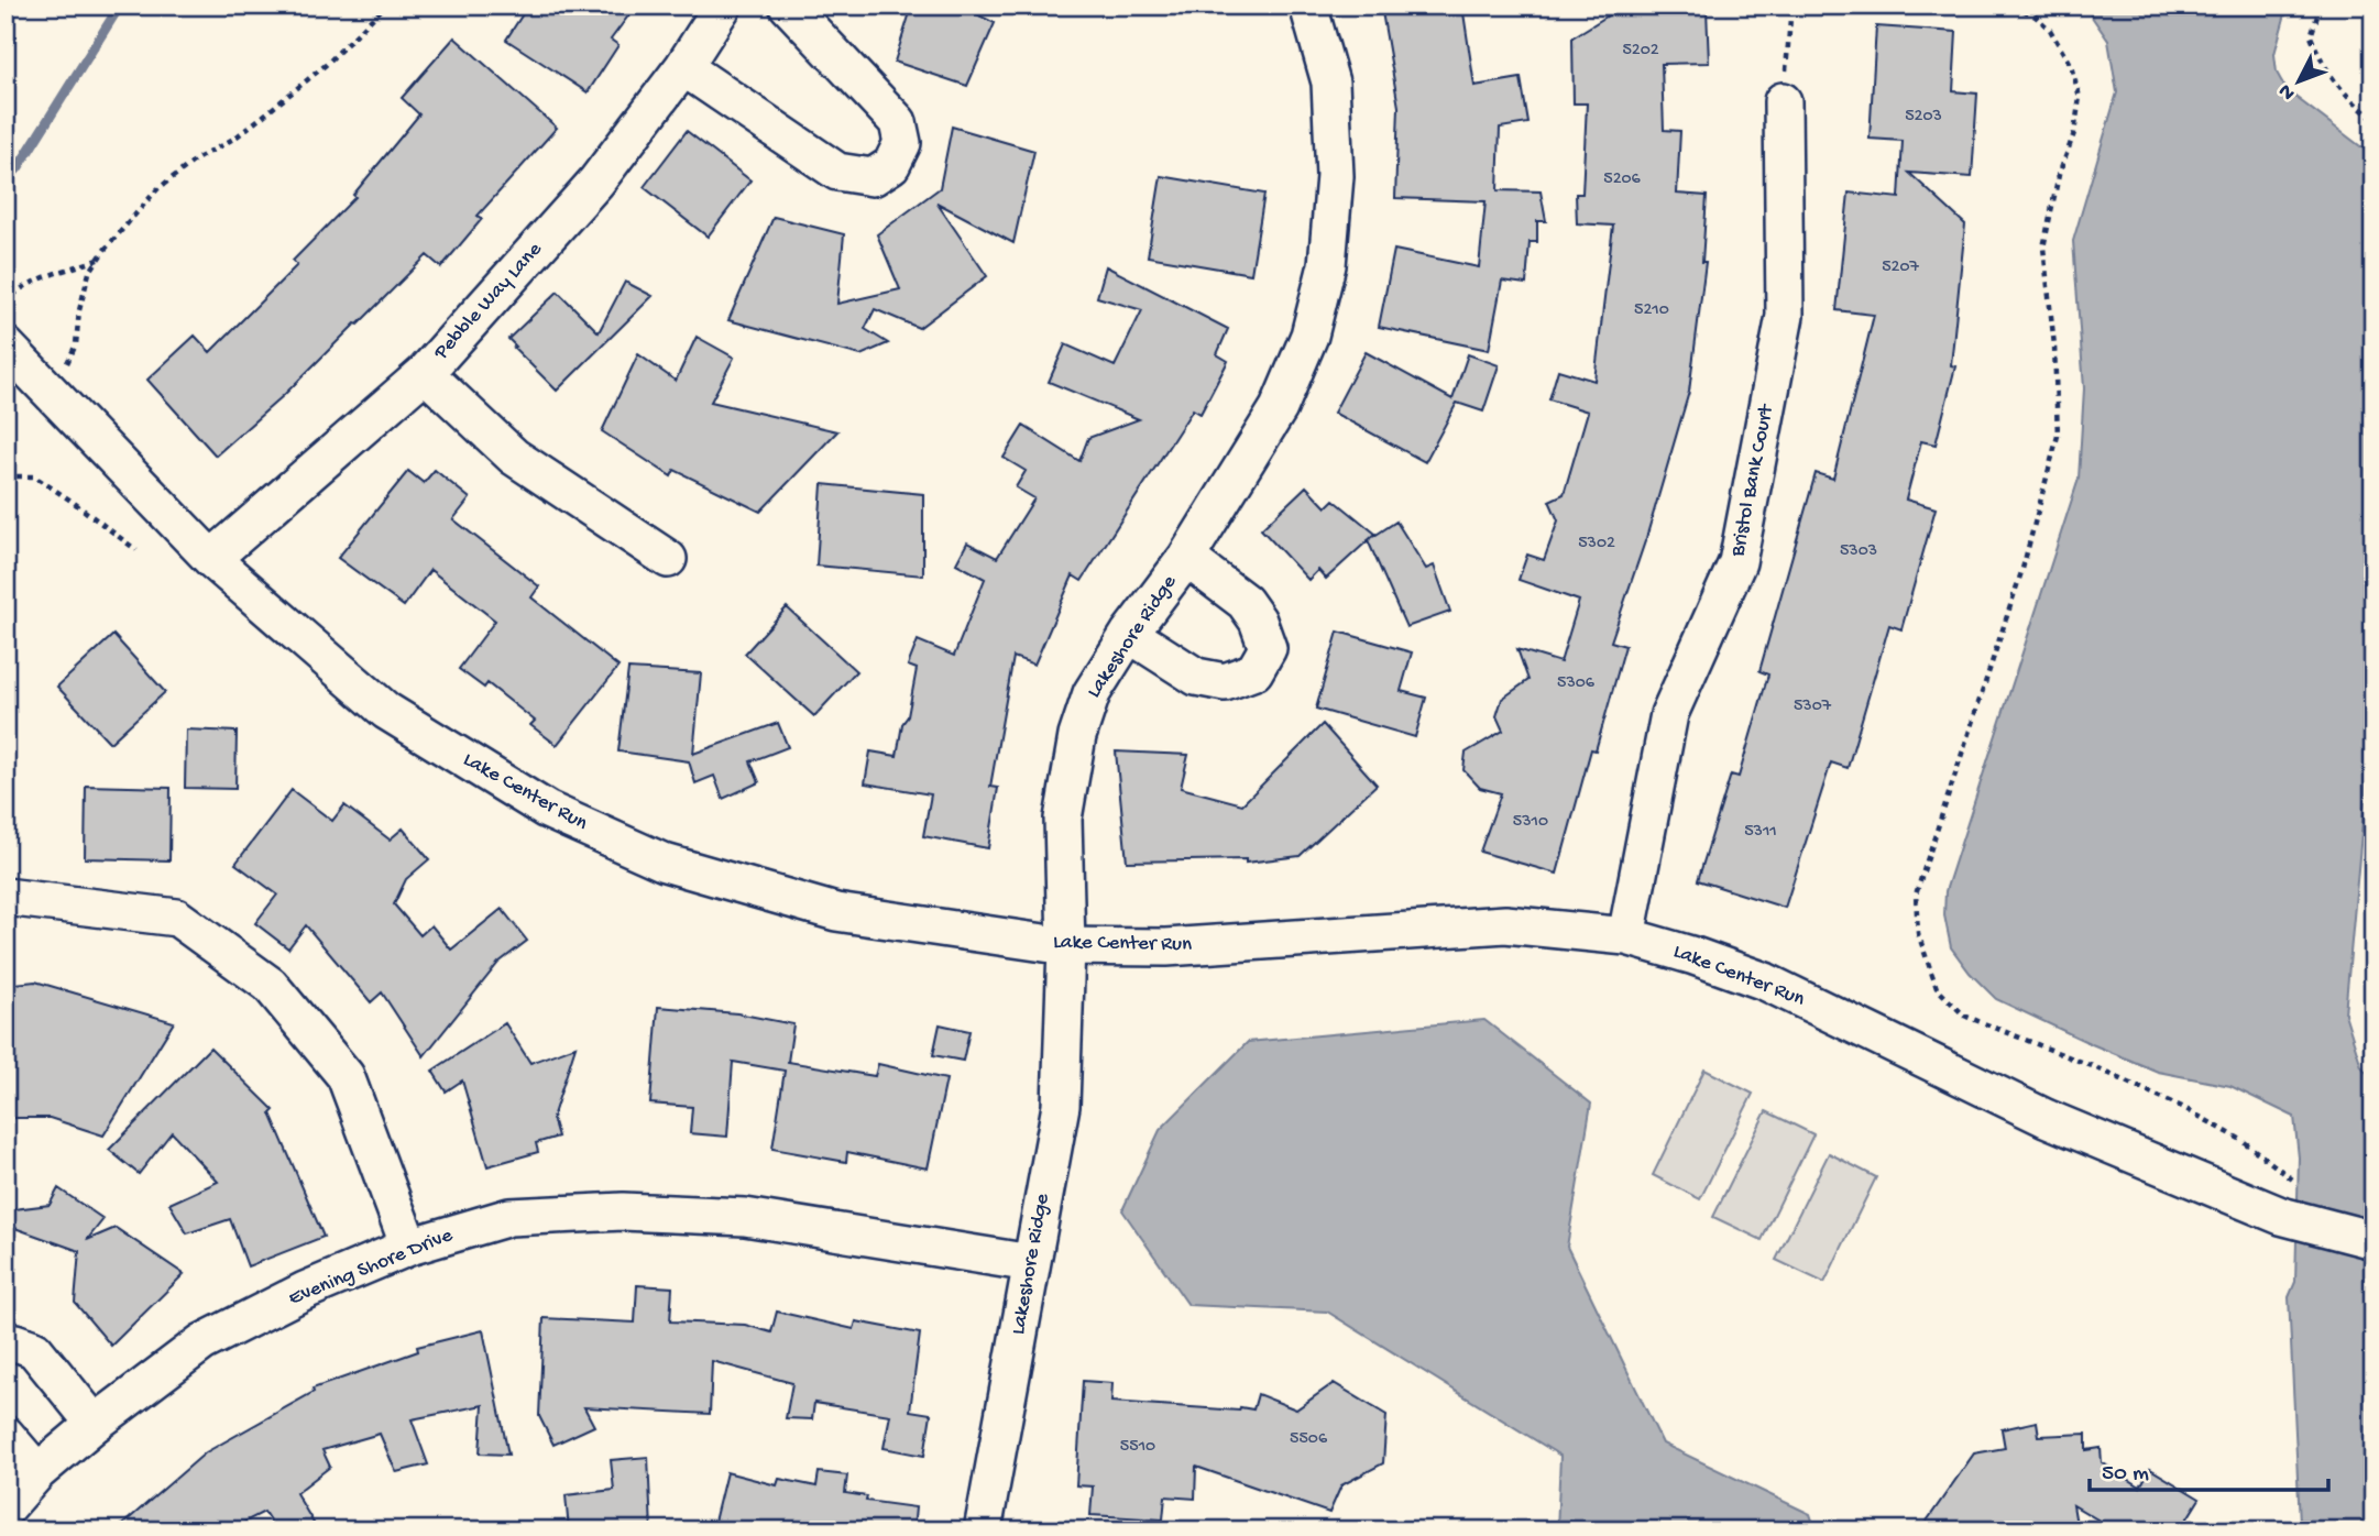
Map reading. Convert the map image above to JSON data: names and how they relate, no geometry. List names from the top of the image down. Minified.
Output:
{"streets":{"street":["Pebble Way Lane","Bristol Bank Court","Lakeshore Ridge","Lake Center Run","Evening Shore Drive"]},"crossings":[["Pebble Way Lane","Lake Center Run"],["Bristol Bank Court","Lake Center Run"],["Lakeshore Ridge","Lake Center Run"],["Lakeshore Ridge","Evening Shore Drive"]],"house_numbers":["5202","5203","5206","5207","5210","5302","5303","5306","5307","5310","5311","5506","5510"],"scale_bar":"50 m","north":"bottom left"}
